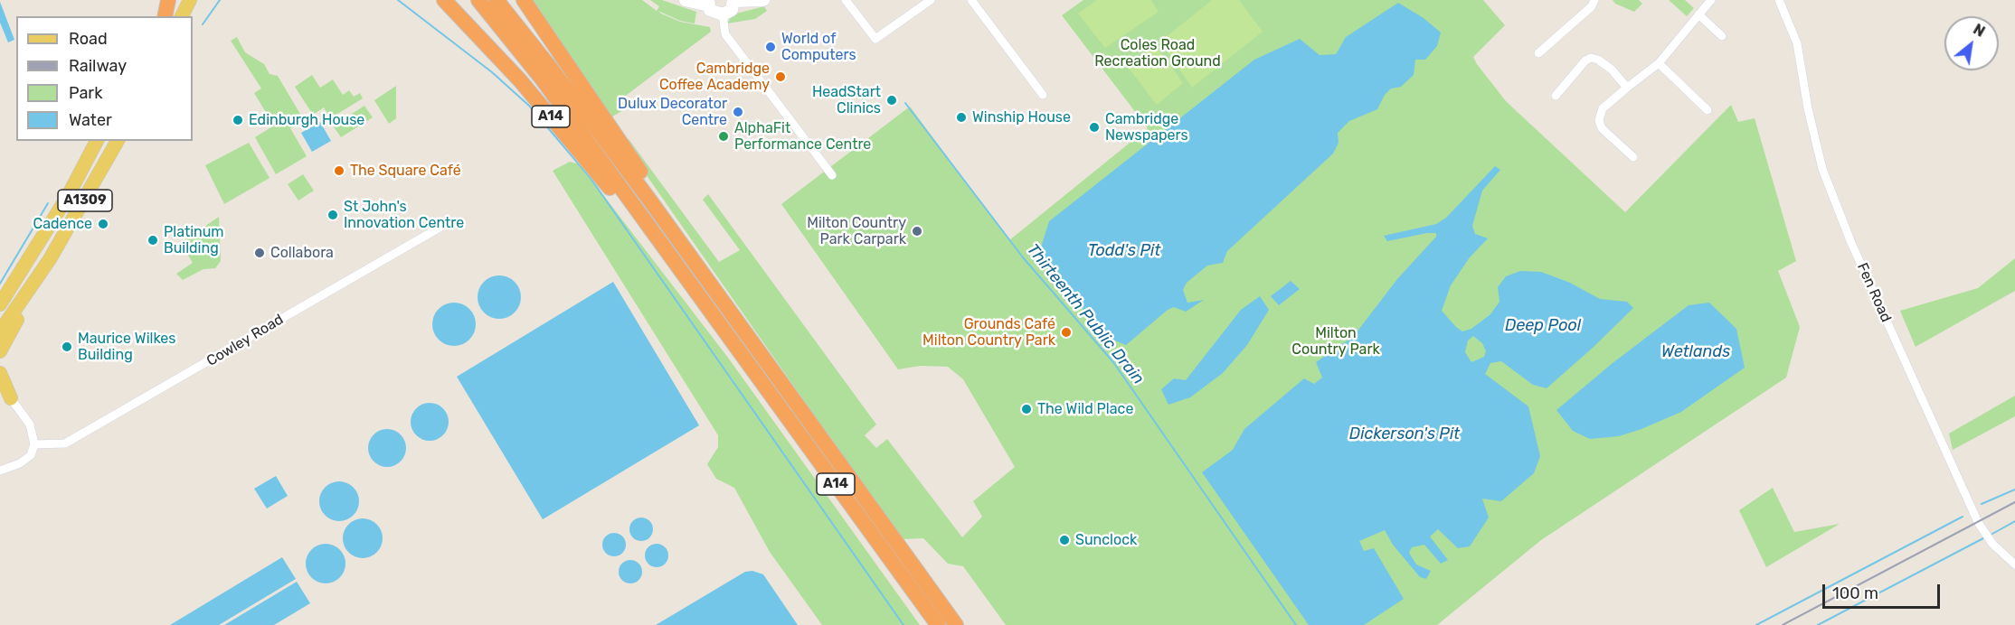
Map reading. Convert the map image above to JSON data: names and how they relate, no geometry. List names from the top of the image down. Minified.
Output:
{"streets":{"highway":["A14"],"main road":["A1309"],"street":["Fen Road","Cowley Road"]},"water":["Todd's Pit","Thirteenth Public Drain","Deep Pool","Wetlands","Dickerson's Pit"],"parks":["Coles Road Recreation Ground","Milton Country Park"],"places":["World of Computers","Cambridge Coffee Academy","HeadStart Clinics","Dulux Decorator Centre","Winship House","Edinburgh House","Cambridge Newspapers","AlphaFit Performance Centre","The Square Café","St John's Innovation Centre","Cadence","Milton Country Park Carpark","Platinum Building","Collabora","Grounds Café Milton Country Park","Maurice Wilkes Building","The Wild Place","Sunclock"],"legend":["Road","Railway","Park","Water"],"scale_bar":"100 m","north":"top right"}
